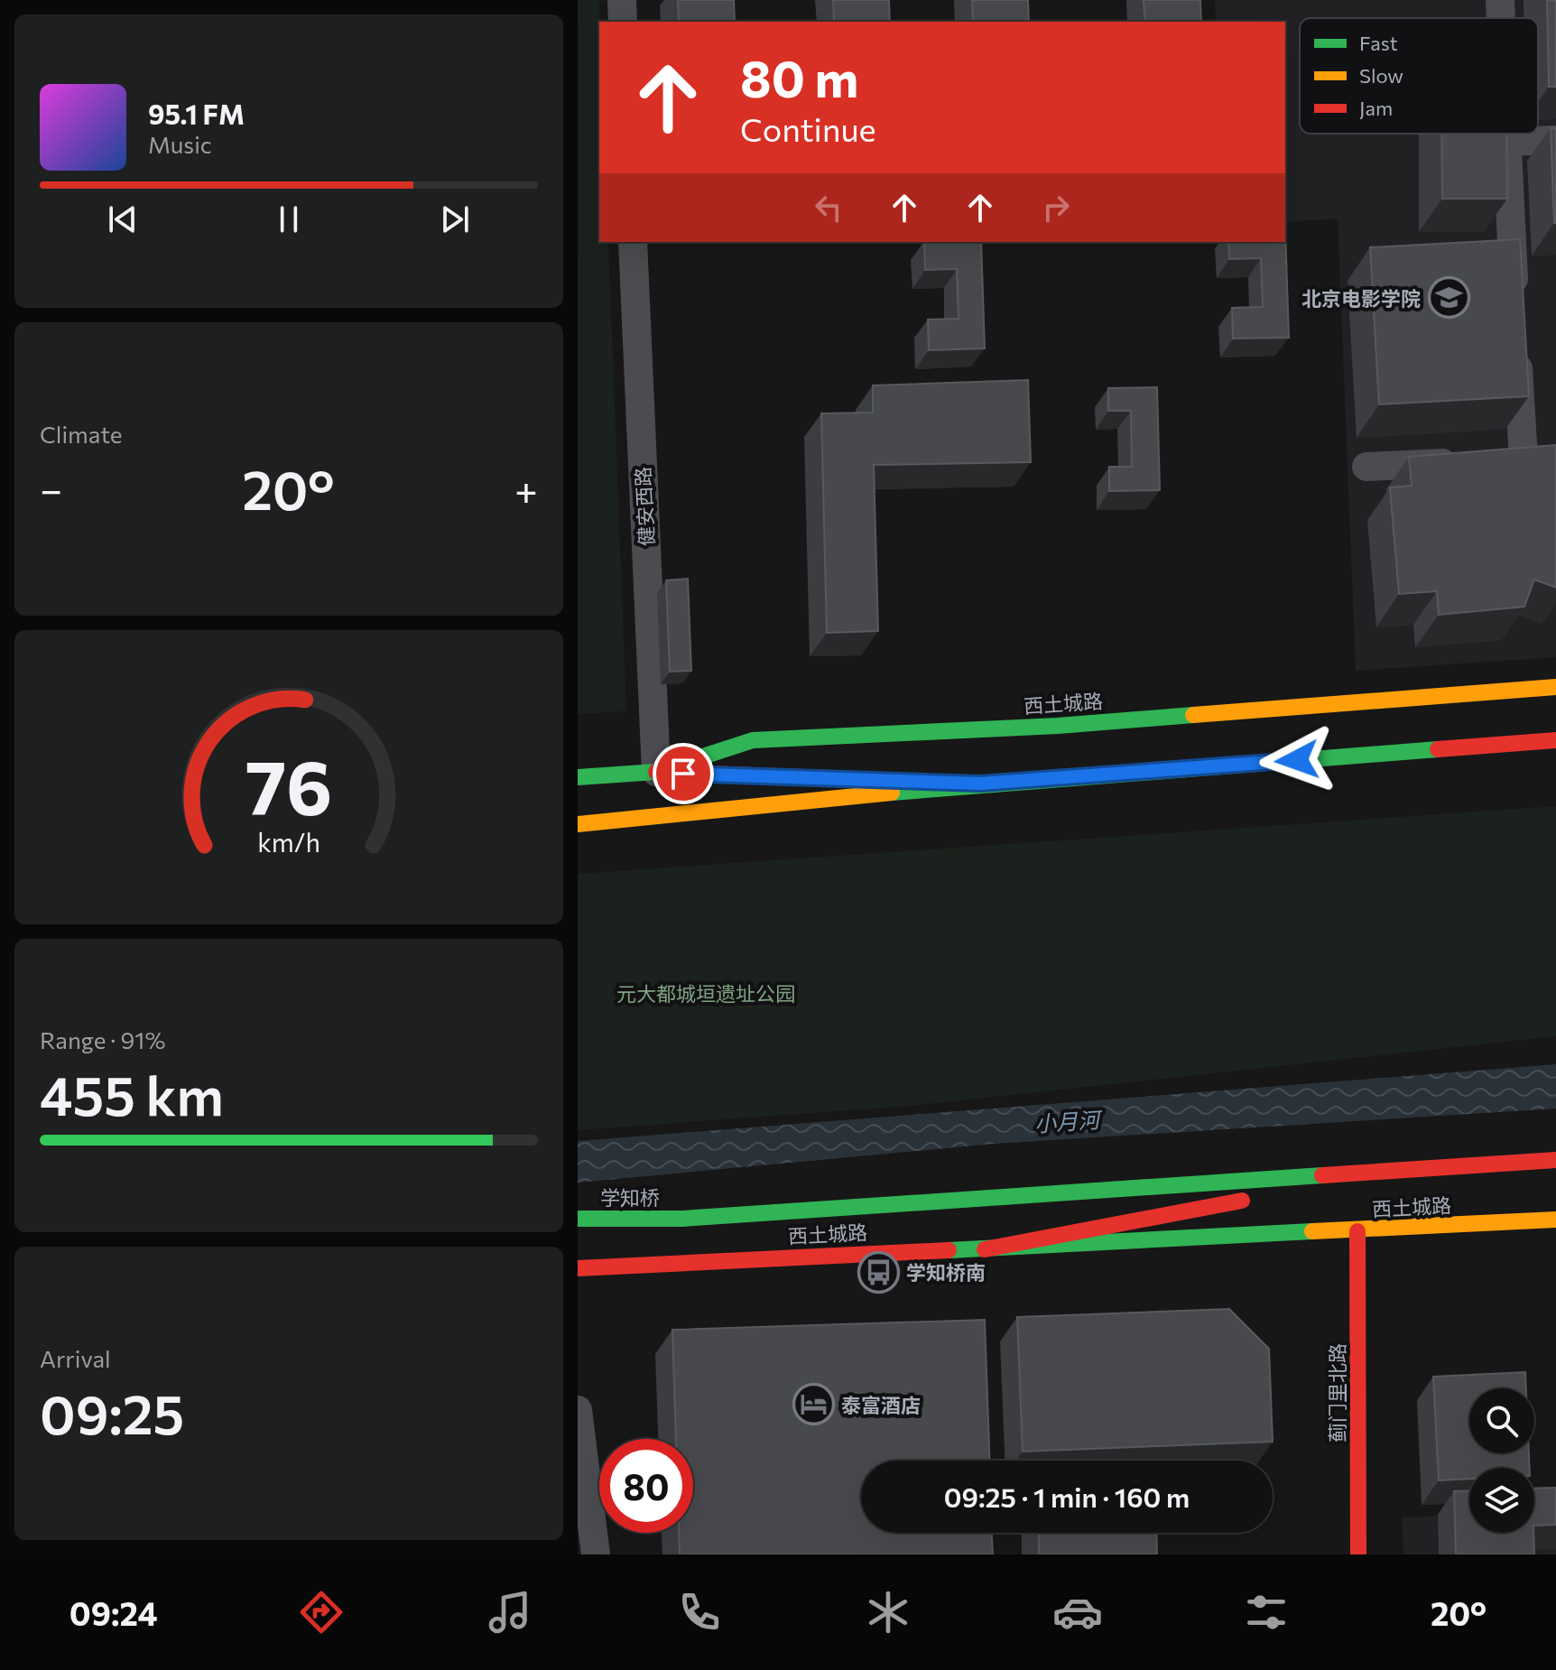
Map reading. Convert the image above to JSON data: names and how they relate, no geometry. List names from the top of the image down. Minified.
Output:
{"streets":{"main road":["西土城路","学知桥","蓟门里北路"],"street":["健安西路"]},"crossings":[["健安西路","西土城路"],["西土城路","学知桥"],["西土城路","蓟门里北路"]],"water":["小月河"],"parks":["元大都城垣遗址公园"],"places":{"school or university":["北京电影学院"],"bus stop":["学知桥南"],"hotel":["泰富酒店"]},"legend":["Fast","Slow","Jam"],"page":{"turn":["80 m","Continue"],"song":["95.1 FM","Music"],"tile":["Climate",["Range · 91%","455 km"],["Arrival","09:25"]],"heat":["−","20°","+"],"limit":"80","trip":"09:25 · 1 min · 160 m","tabs":["09:24","20°"],"gauge":["76","km/h"]}}
